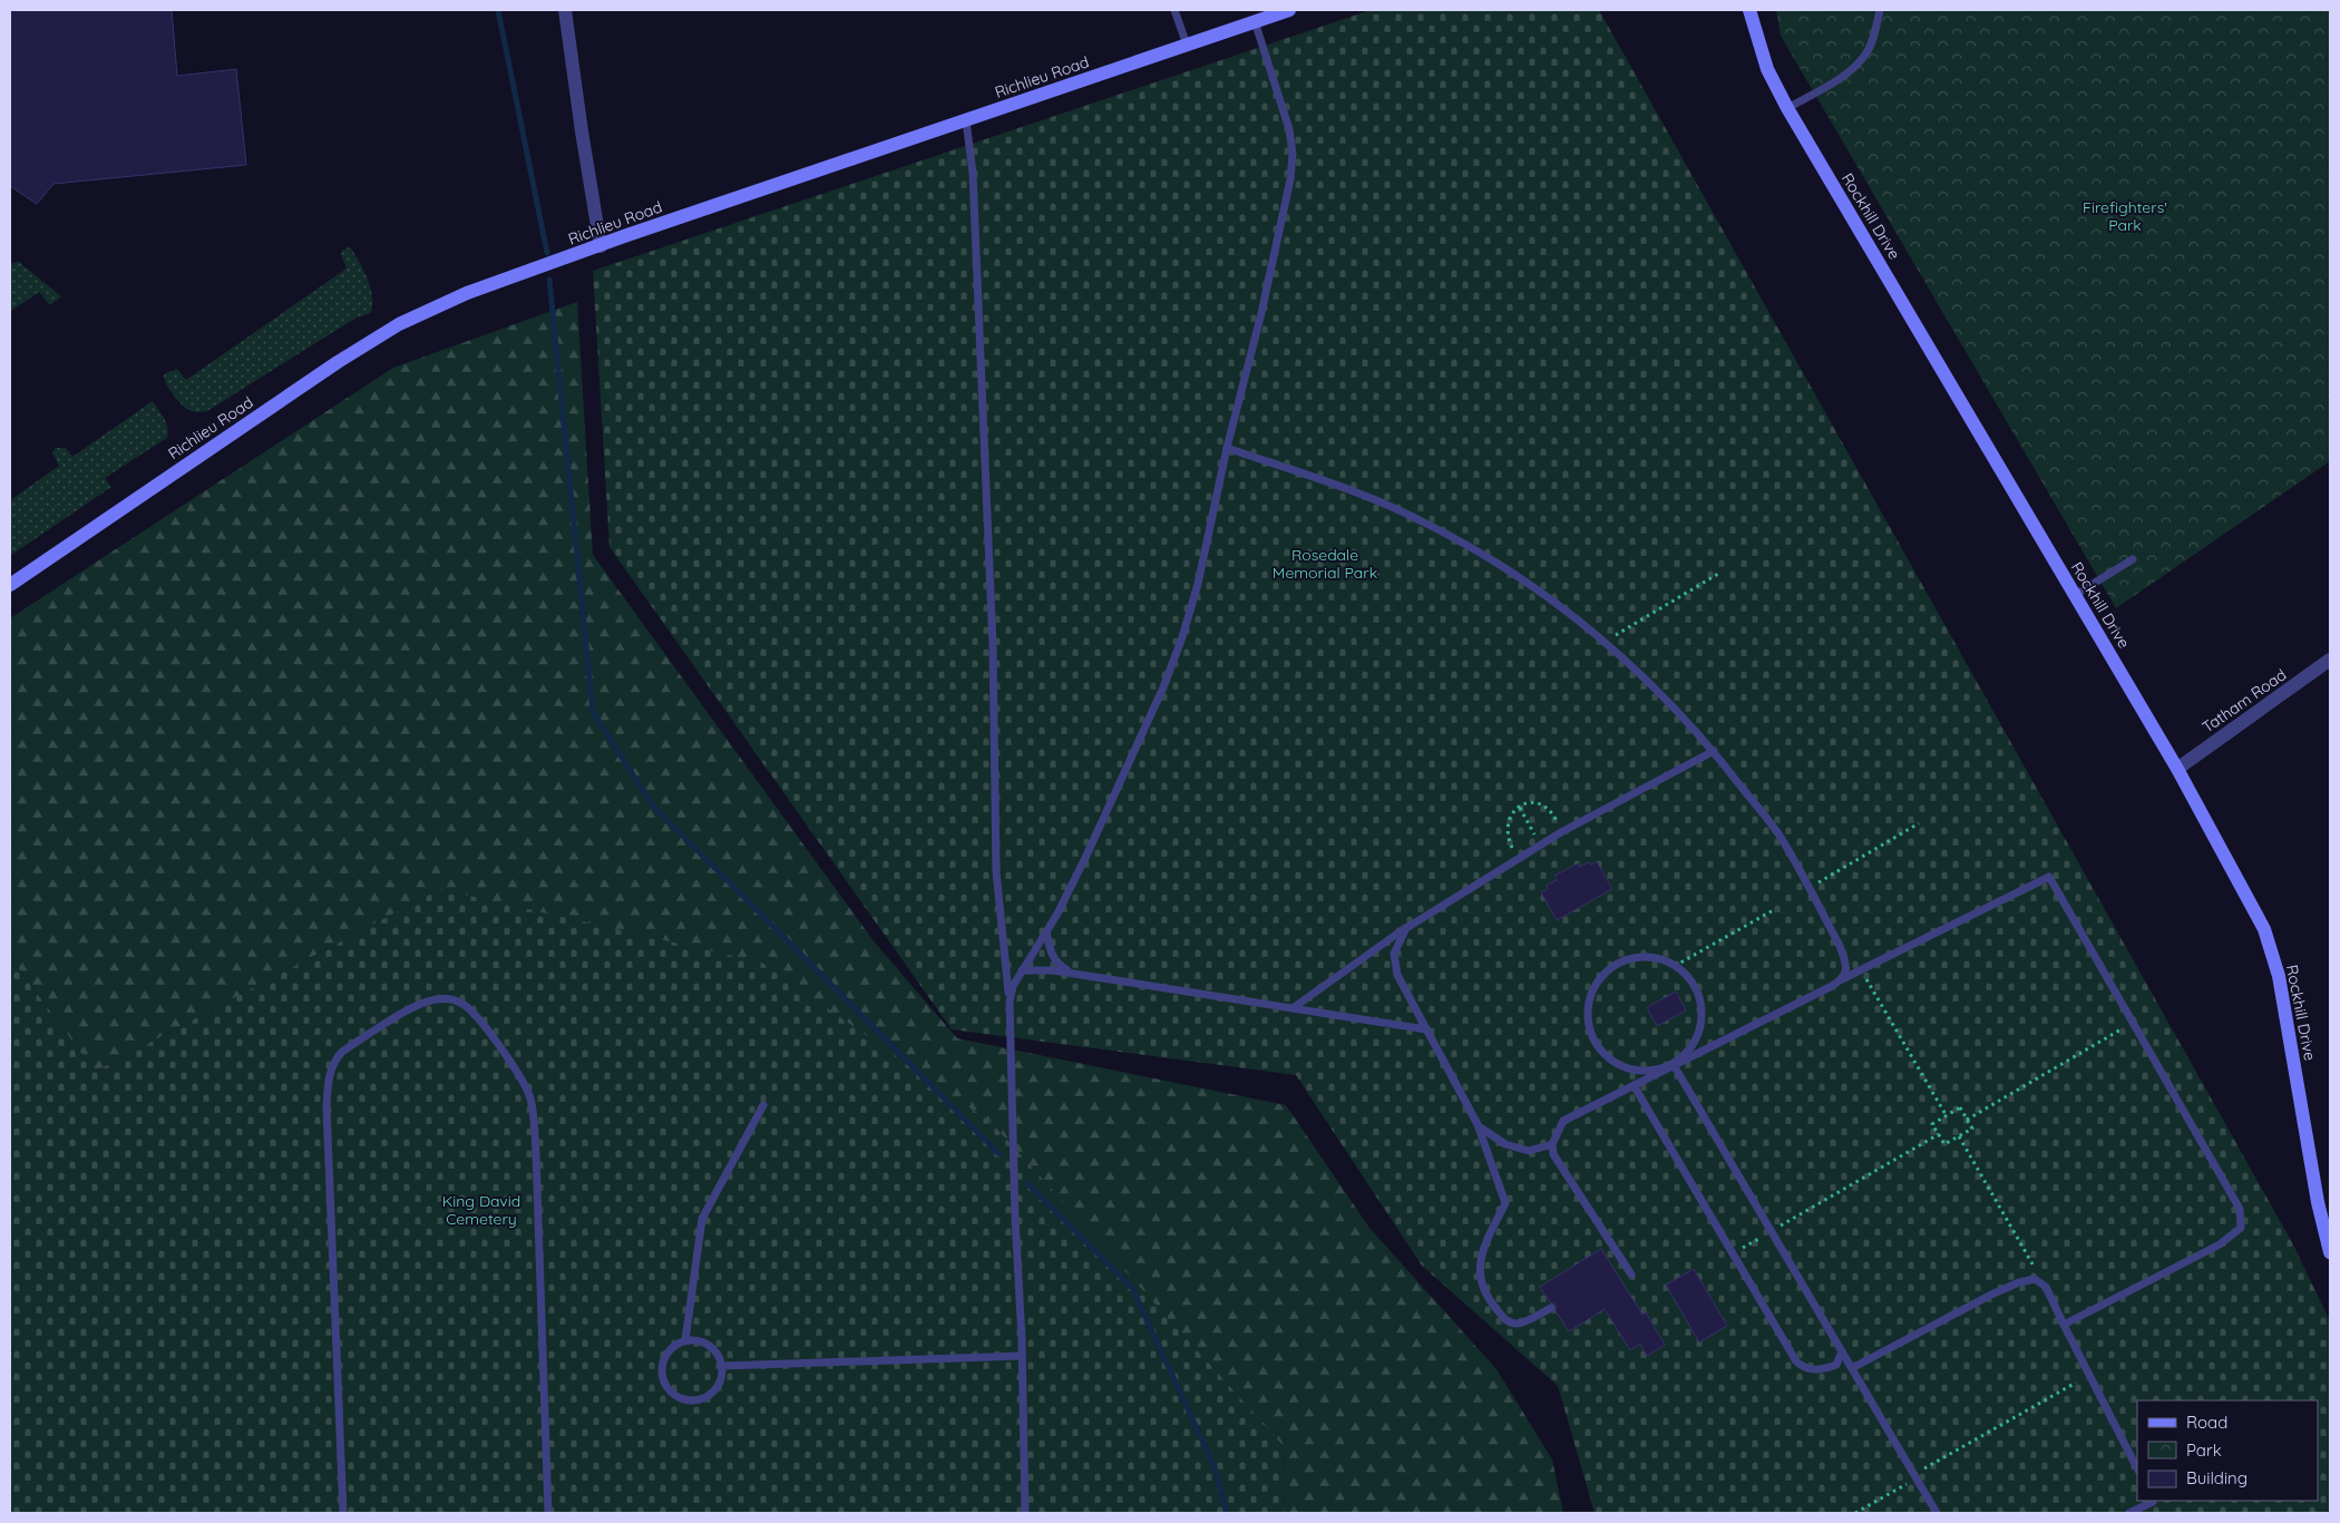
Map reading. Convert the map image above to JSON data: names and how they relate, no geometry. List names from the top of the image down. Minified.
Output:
{"streets":{"main road":["Richlieu Road","Rockhill Drive"],"street":["Tatham Road"]},"crossings":[["Rockhill Drive","Tatham Road"]],"parks":["Firefighters' Park","Rosedale Memorial Park","King David Cemetery"],"legend":["Road","Park","Building"]}
